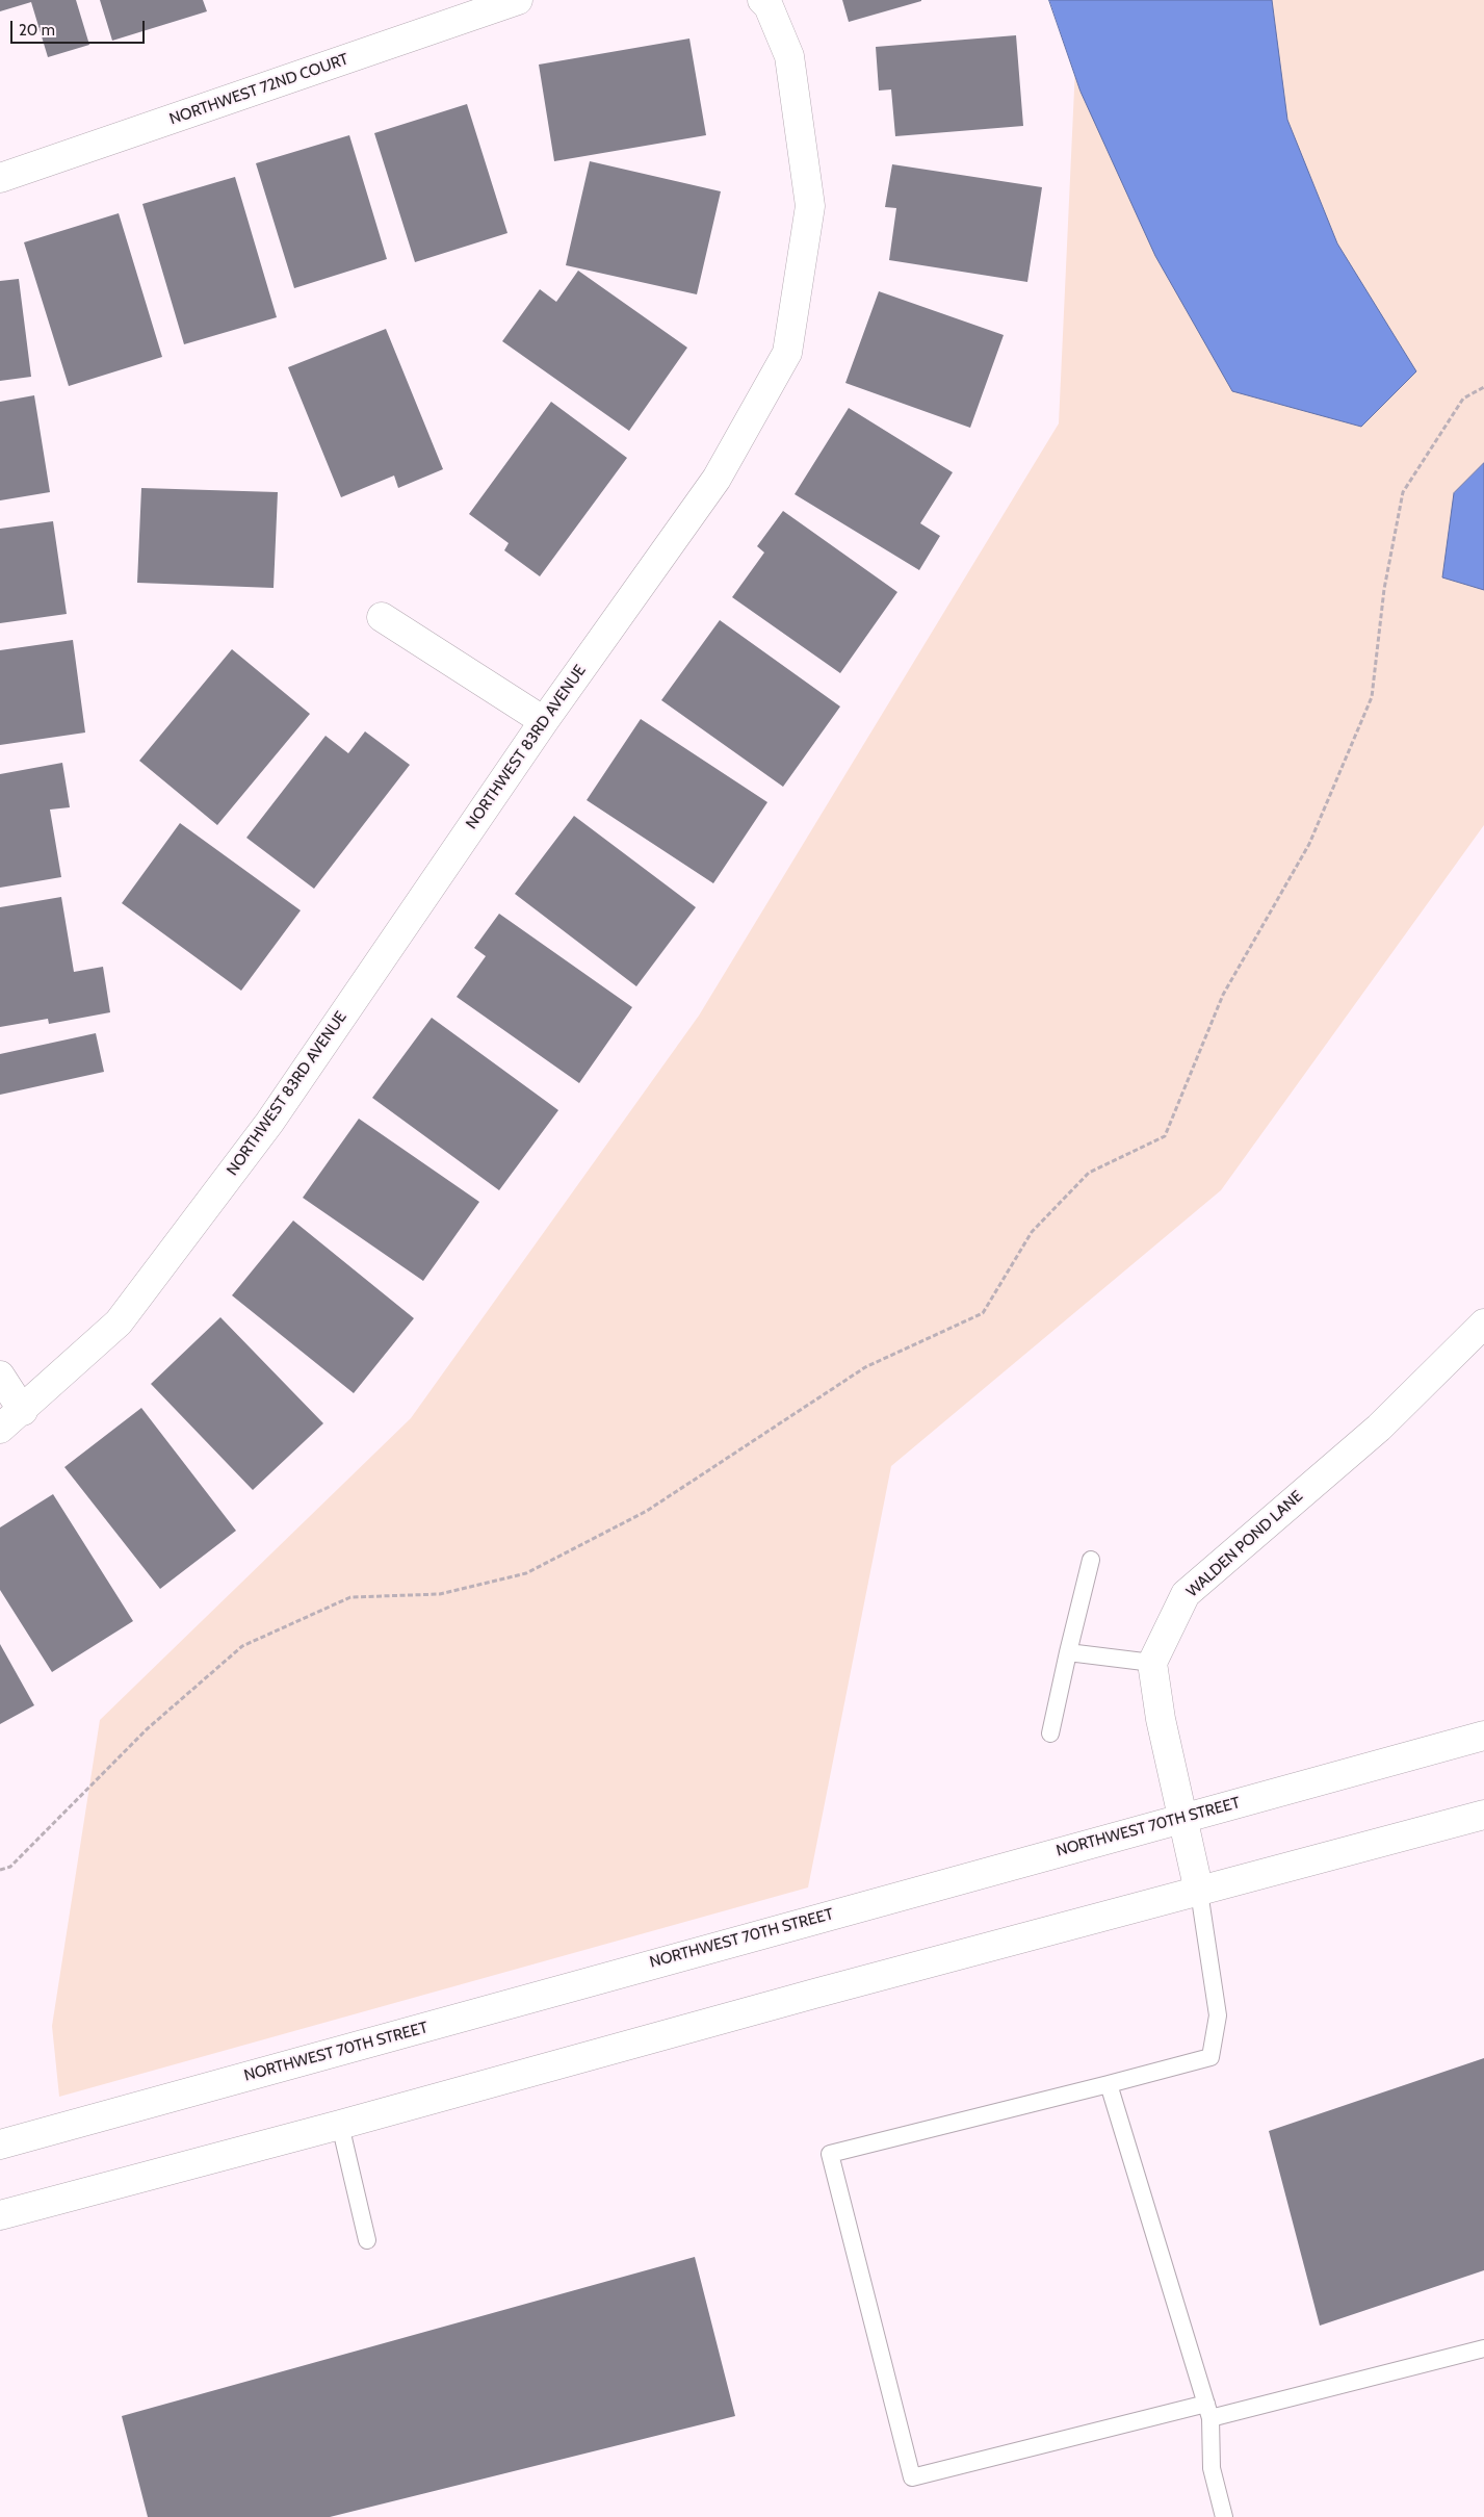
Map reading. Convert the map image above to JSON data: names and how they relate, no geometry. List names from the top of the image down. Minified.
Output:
{"streets":{"street":["NORTHWEST 72ND COURT","NORTHWEST 83RD AVENUE","WALDEN POND LANE","NORTHWEST 70TH STREET"]},"scale_bar":"20 m"}
